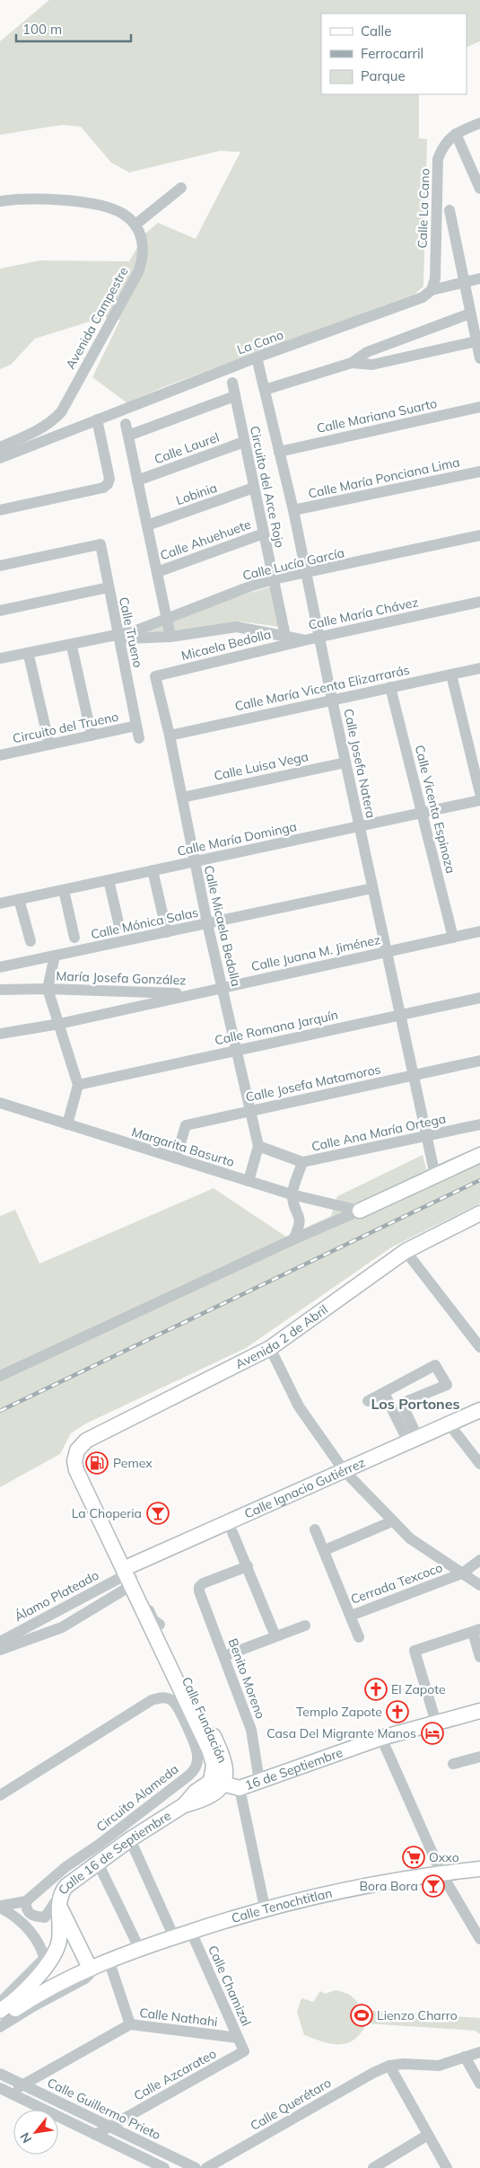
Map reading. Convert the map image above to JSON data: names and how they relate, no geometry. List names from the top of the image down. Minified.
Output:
{"streets":{"main road":["Avenida 2 de Abril","Calle Ignacio Gutiérrez","Calle Fundación","16 de Septiembre","Calle 16 de Septiembre","Calle Tenochtitlan"],"street":["Calle La Cano","Avenida Campestre","La Cano","Calle Mariana Suarto","Calle Laurel","Calle María Ponciana Lima","Circuito del Arce Rojo","Lobinia","Calle Ahuehuete","Calle Lucía García","Calle María Chávez","Calle Trueno","Micaela Bedolla","Calle María Vicenta Elizarrarás","Circuito del Trueno","Calle Josefa Natera","Calle Luisa Vega","Calle Vicenta Espinoza","Calle María Dominga","Calle Mónica Salas","Calle Micaela Bedolla","Calle Juana M. Jiménez","María Josefa González","Calle Romana Jarquín","Calle Josefa Matamoros","Calle Ana María Ortega","Margarita Basurto","Cerrada Texcoco","Álamo Plateado","Benito Moreno","Circuito Alameda","Calle Chamizal","Calle Nathahi","Calle Azcarateo","Calle Querétaro","Calle Guillermo Prieto"]},"crossings":[["Calle La Cano","La Cano"],["La Cano","Calle Josefa Natera"],["Calle Mariana Suarto","Calle Josefa Natera"],["Calle Laurel","Circuito del Arce Rojo"],["Calle María Ponciana Lima","Calle Josefa Natera"],["Circuito del Arce Rojo","Lobinia"],["Circuito del Arce Rojo","Calle Ahuehuete"],["Circuito del Arce Rojo","Calle Lucía García"],["Circuito del Arce Rojo","Calle María Chávez"],["Calle Lucía García","Calle María Chávez"],["Calle Lucía García","Calle Trueno"],["Calle Lucía García","Calle Josefa Natera"],["Calle María Chávez","Calle Trueno"],["Calle María Chávez","Micaela Bedolla"],["Calle María Chávez","Calle Josefa Natera"],["Calle Trueno","Circuito del Trueno"],["Micaela Bedolla","Calle Micaela Bedolla"],["Calle María Vicenta Elizarrarás","Calle Josefa Natera"],["Calle María Vicenta Elizarrarás","Calle Vicenta Espinoza"],["Calle María Vicenta Elizarrarás","Calle Micaela Bedolla"],["Calle Josefa Natera","Calle Luisa Vega"],["Calle Josefa Natera","Calle María Dominga"],["Calle Josefa Natera","Calle Mónica Salas"],["Calle Josefa Natera","Calle Juana M. Jiménez"],["Calle Josefa Natera","Calle Romana Jarquín"],["Calle Josefa Natera","Calle Josefa Matamoros"],["Calle Josefa Natera","Calle Ana María Ortega"],["Calle Luisa Vega","Calle Micaela Bedolla"],["Calle Vicenta Espinoza","Calle María Dominga"],["Calle Vicenta Espinoza","Calle Juana M. Jiménez"],["Calle María Dominga","Calle Micaela Bedolla"],["Calle Mónica Salas","Calle Micaela Bedolla"],["Calle Micaela Bedolla","Calle Juana M. Jiménez"],["Calle Micaela Bedolla","Calle Romana Jarquín"],["Calle Micaela Bedolla","Calle Josefa Matamoros"],["Calle Micaela Bedolla","Calle Ana María Ortega"],["Calle Juana M. Jiménez","María Josefa González"],["Calle Josefa Matamoros","Margarita Basurto"],["Avenida 2 de Abril","Calle Fundación"],["Calle Ignacio Gutiérrez","Álamo Plateado"],["Calle Ignacio Gutiérrez","Calle Fundación"],["Álamo Plateado","Calle Fundación"],["Benito Moreno","16 de Septiembre"],["Calle Fundación","16 de Septiembre"],["Calle Fundación","Calle 16 de Septiembre"],["16 de Septiembre","Calle 16 de Septiembre"],["Calle 16 de Septiembre","Calle Tenochtitlan"],["Calle Tenochtitlan","Calle Chamizal"],["Calle Tenochtitlan","Calle Nathahi"],["Calle Chamizal","Calle Nathahi"],["Calle Chamizal","Calle Azcarateo"],["Calle Azcarateo","Calle Guillermo Prieto"]],"districts":["Los Portones"],"places":{"fuel station":["Pemex"],"bar":["La Choperia","Bora Bora"],"church":["El Zapote","Templo Zapote"],"hotel":["Casa Del Migrante Manos"],"supermarket":["Oxxo"],"sports":["Lienzo Charro"]},"legend":["Calle","Ferrocarril","Parque"],"scale_bar":"100 m","north":"bottom left"}
